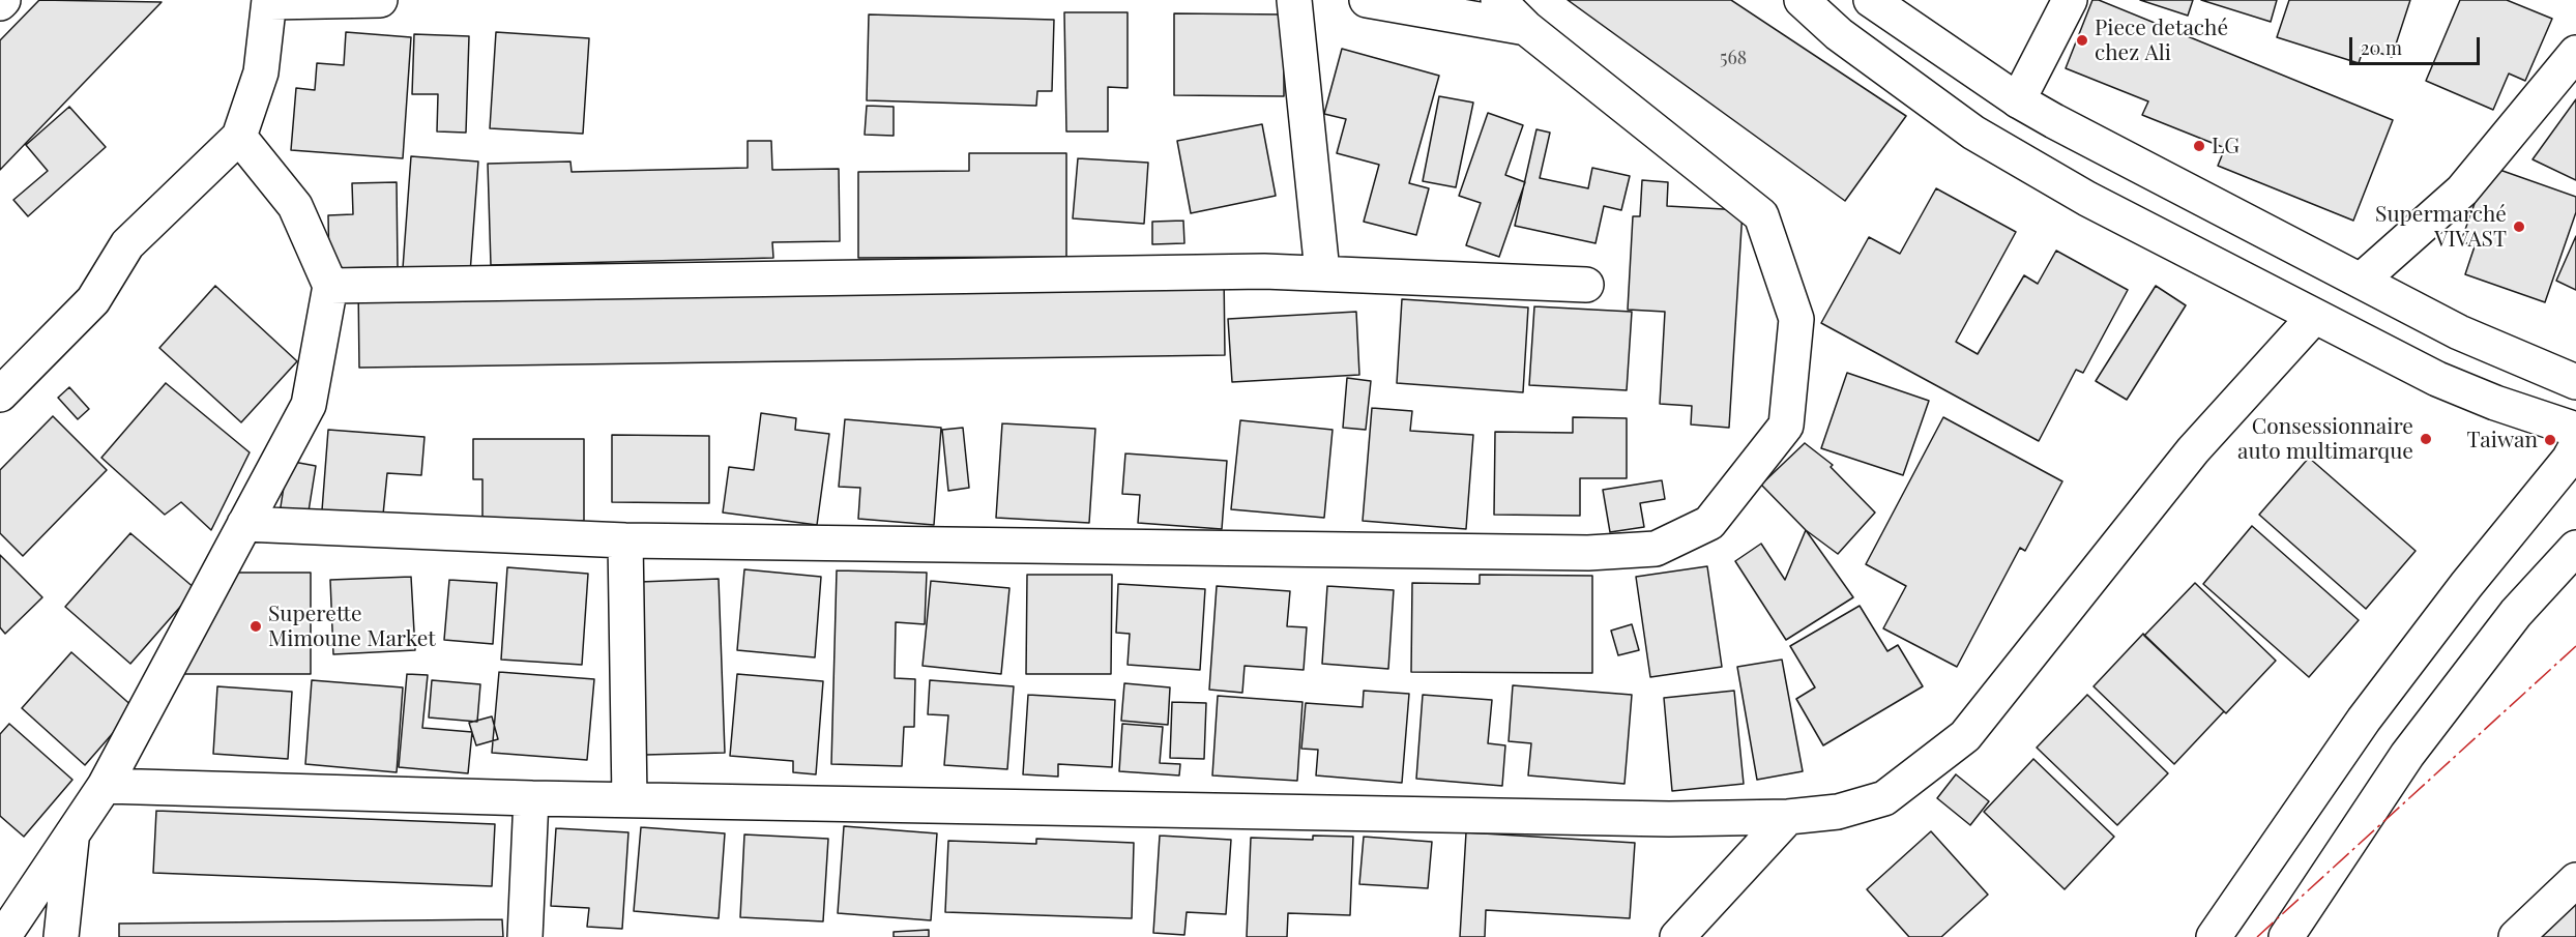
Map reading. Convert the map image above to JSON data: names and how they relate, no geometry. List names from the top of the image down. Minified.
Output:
{"places":["Piece detaché chez Ali","LG","Supermarché VIVAST","Consessionnaire auto multimarque","Taiwan","Superette Mimoune Market"],"house_numbers":["568"],"scale_bar":"20 m"}
